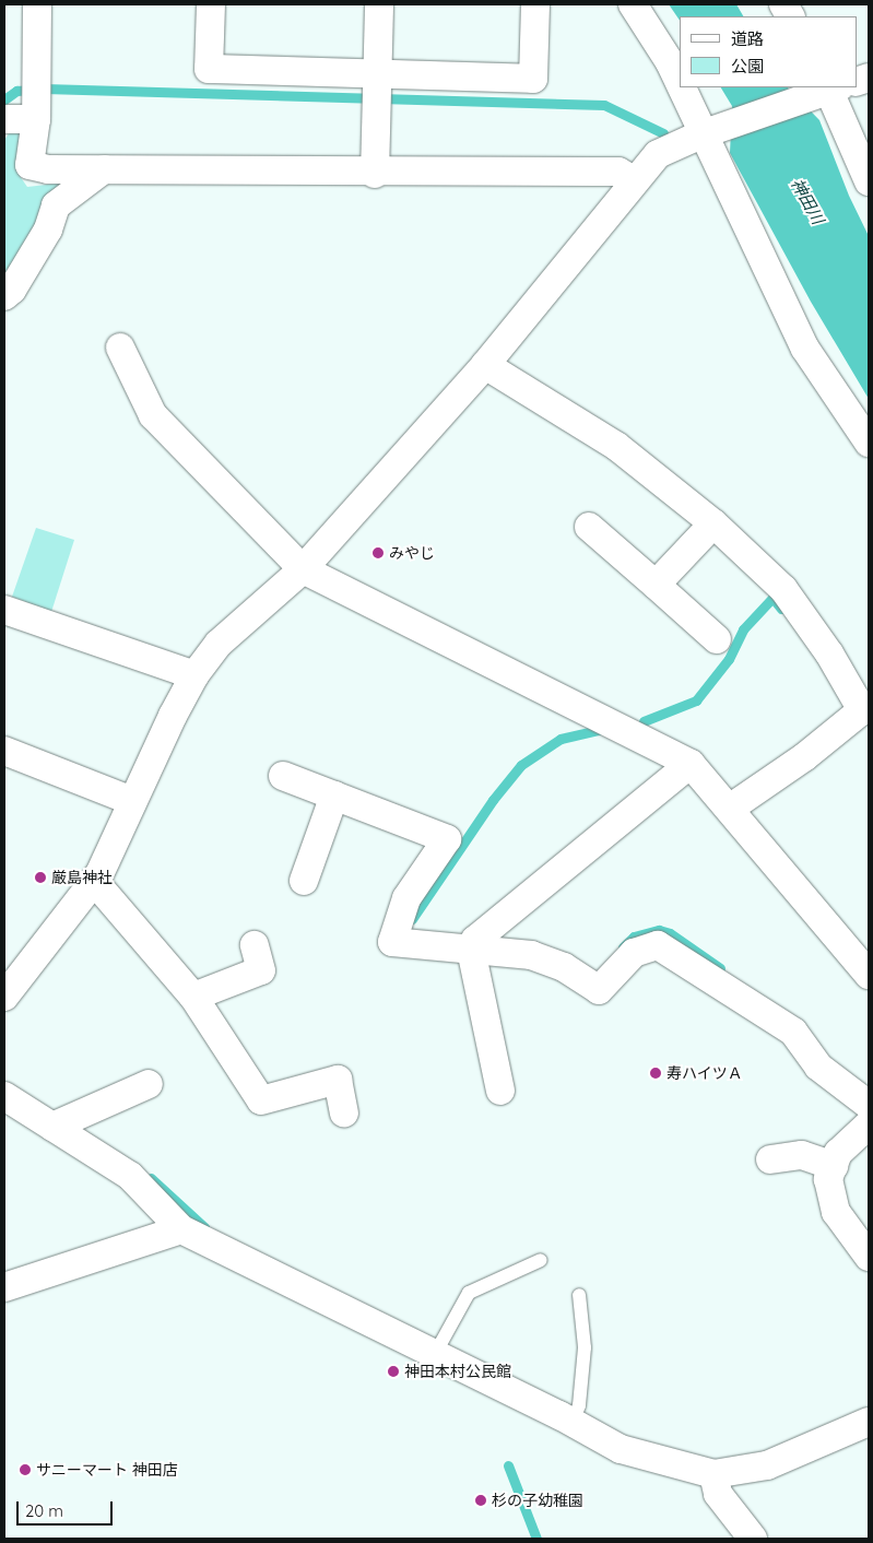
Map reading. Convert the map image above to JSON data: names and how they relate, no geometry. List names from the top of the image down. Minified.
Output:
{"water":["神田川"],"places":["みやじ","厳島神社","寿ハイツＡ","神田本村公民館","サニーマート 神田店","杉の子幼稚園"],"legend":["道路","公園"],"scale_bar":"20 m"}
